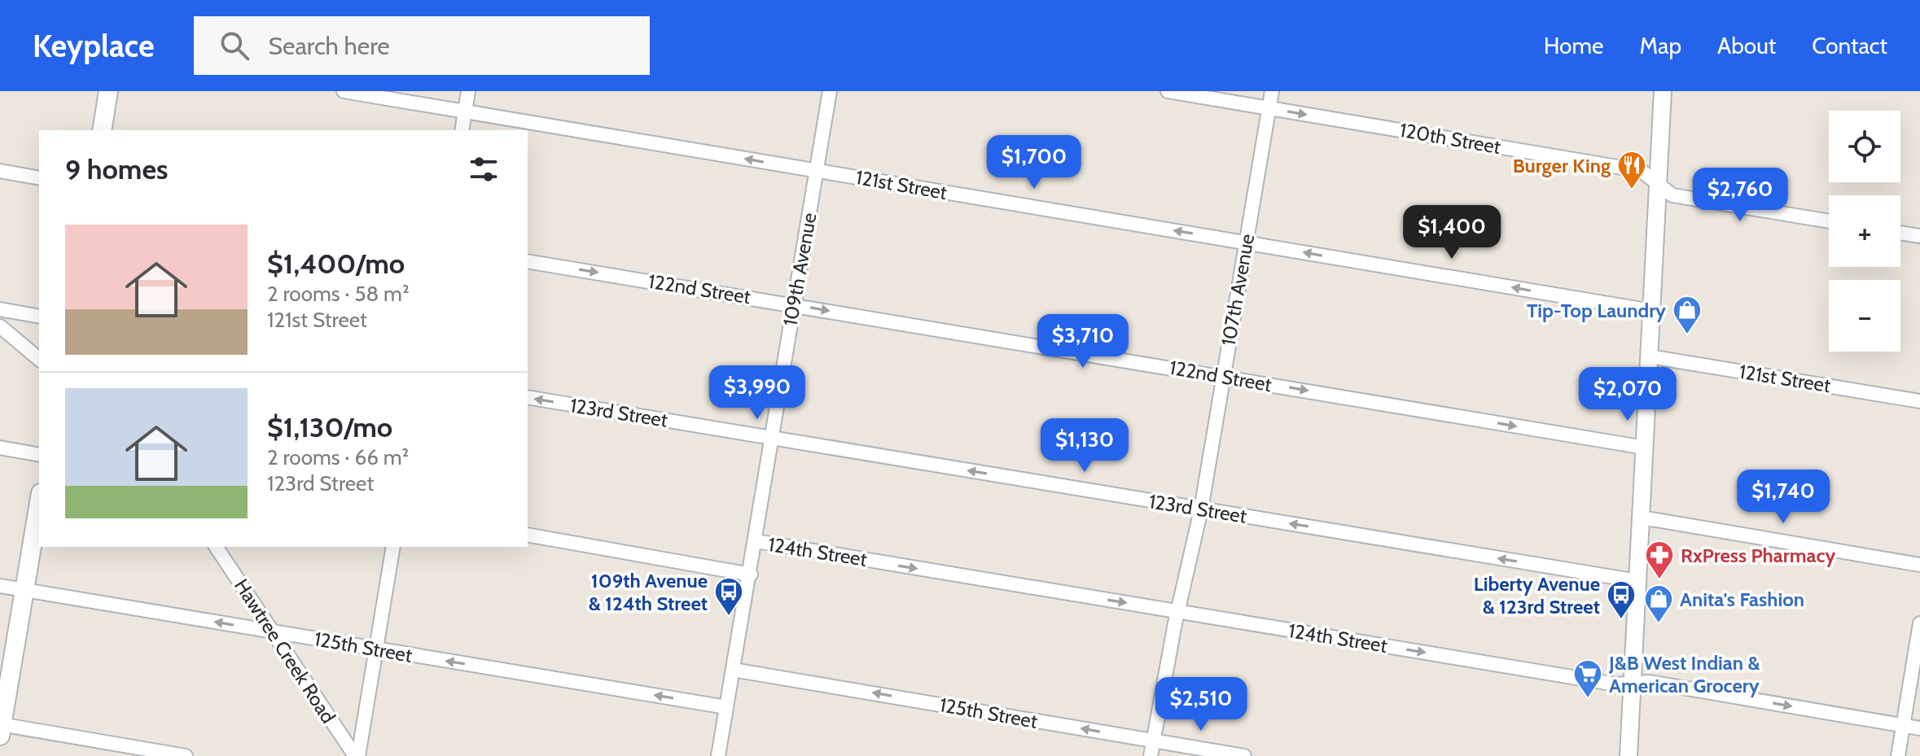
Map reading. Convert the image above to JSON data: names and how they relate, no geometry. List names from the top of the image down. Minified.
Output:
{"streets":{"street":["120th Street","121st Street","109th Avenue","122nd Street","107th Avenue","123rd Street","124th Street","125th Street","Hawtree Creek Road"]},"crossings":[["120th Street","107th Avenue"],["121st Street","109th Avenue"],["121st Street","107th Avenue"],["109th Avenue","122nd Street"],["109th Avenue","123rd Street"],["109th Avenue","124th Street"],["109th Avenue","125th Street"],["122nd Street","107th Avenue"],["107th Avenue","123rd Street"],["107th Avenue","124th Street"],["107th Avenue","125th Street"],["125th Street","Hawtree Creek Road"]],"one_way":["120th Street","121st Street","122nd Street","123rd Street","124th Street","125th Street"],"places":{"restaurant":["Burger King"],"shop":["Tip-Top Laundry","Anita's Fashion"],"pharmacy":["RxPress Pharmacy"],"bus stop":["109th Avenue & 124th Street","Liberty Avenue & 123rd Street"],"supermarket":["J&B West Indian & American Grocery"]},"page":{"header":"Keyplace","search":"Search here","nav":["Home","Map","About","Contact"],"map_buttons":["+","−"],"heading":"9 homes","price":["$1,700","$2,760","$1,400","$3,710","$3,990","$2,070","$1,130","$1,740","$2,510"],"list":[{"name":"$1,400/mo","note":"2 rooms · 58 m² · 121st Street"},{"name":"$1,130/mo","note":"2 rooms · 66 m² · 123rd Street"}]}}
